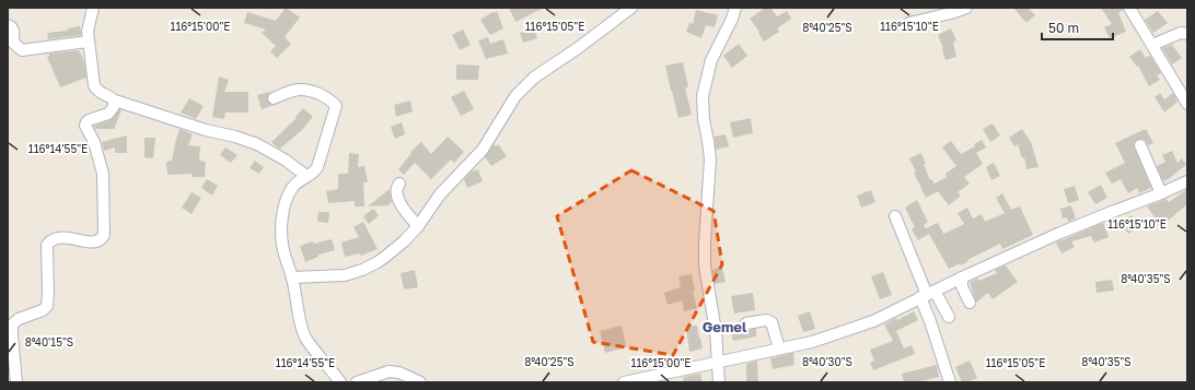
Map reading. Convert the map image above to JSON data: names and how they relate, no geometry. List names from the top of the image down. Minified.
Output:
{"districts":["Gemel"],"scale_bar":"50 m","coordinates":["116°15'05\"E","116°15'10\"E","116°15'00\"E","8°40'25\"S","116°14'55\"E","8°40'35\"S","8°40'15\"S","8°40'30\"S"]}
